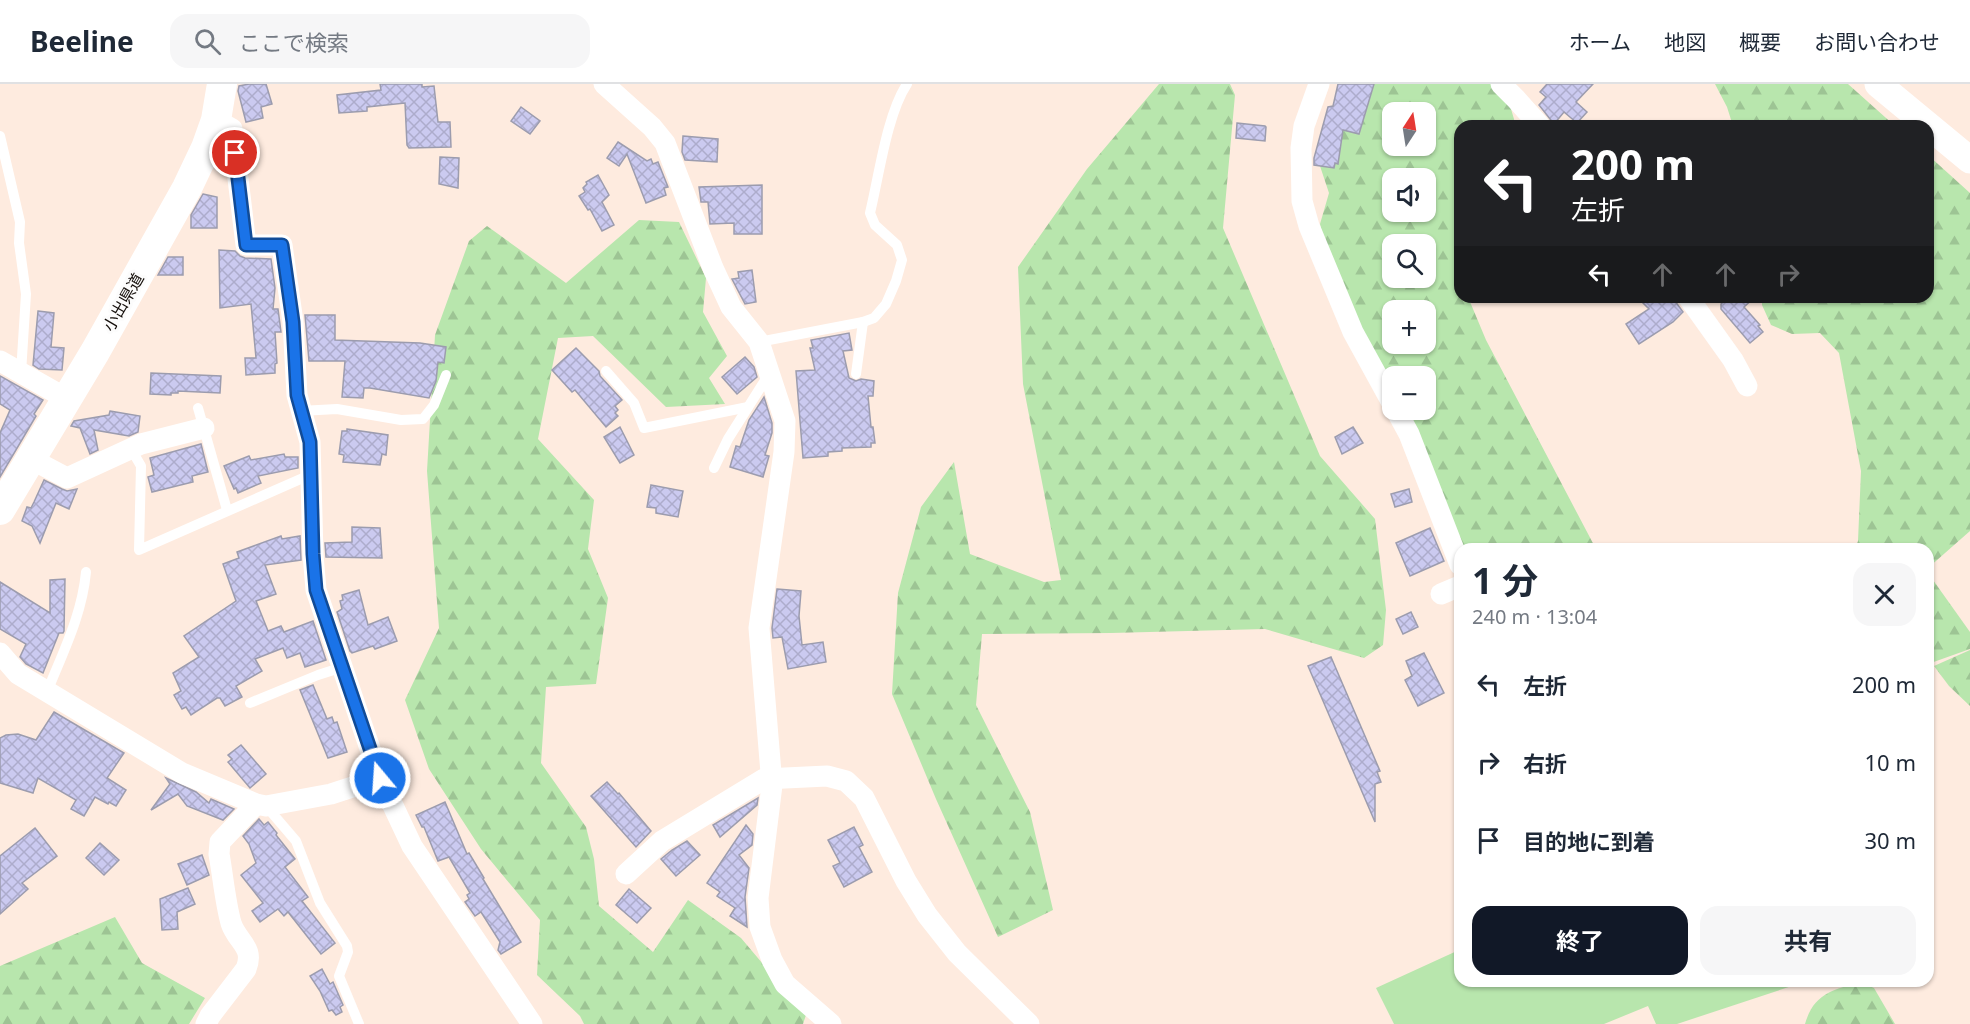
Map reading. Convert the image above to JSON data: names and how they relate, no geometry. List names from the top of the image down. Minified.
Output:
{"streets":{"main road":["小出県道"]},"north":"top","page":{"header":"Beeline","search":"ここで検索","nav":["ホーム","地図","概要","お問い合わせ"],"map_buttons":["+","−"],"turn":["200 m","左折"],"heading":["1 分","240 m · 13:04"],"list":[{"name":"左折","value":"200 m"},{"name":"右折","value":"10 m"},{"name":"目的地に到着","value":"30 m"}],"buttons":["終了","共有"]}}
